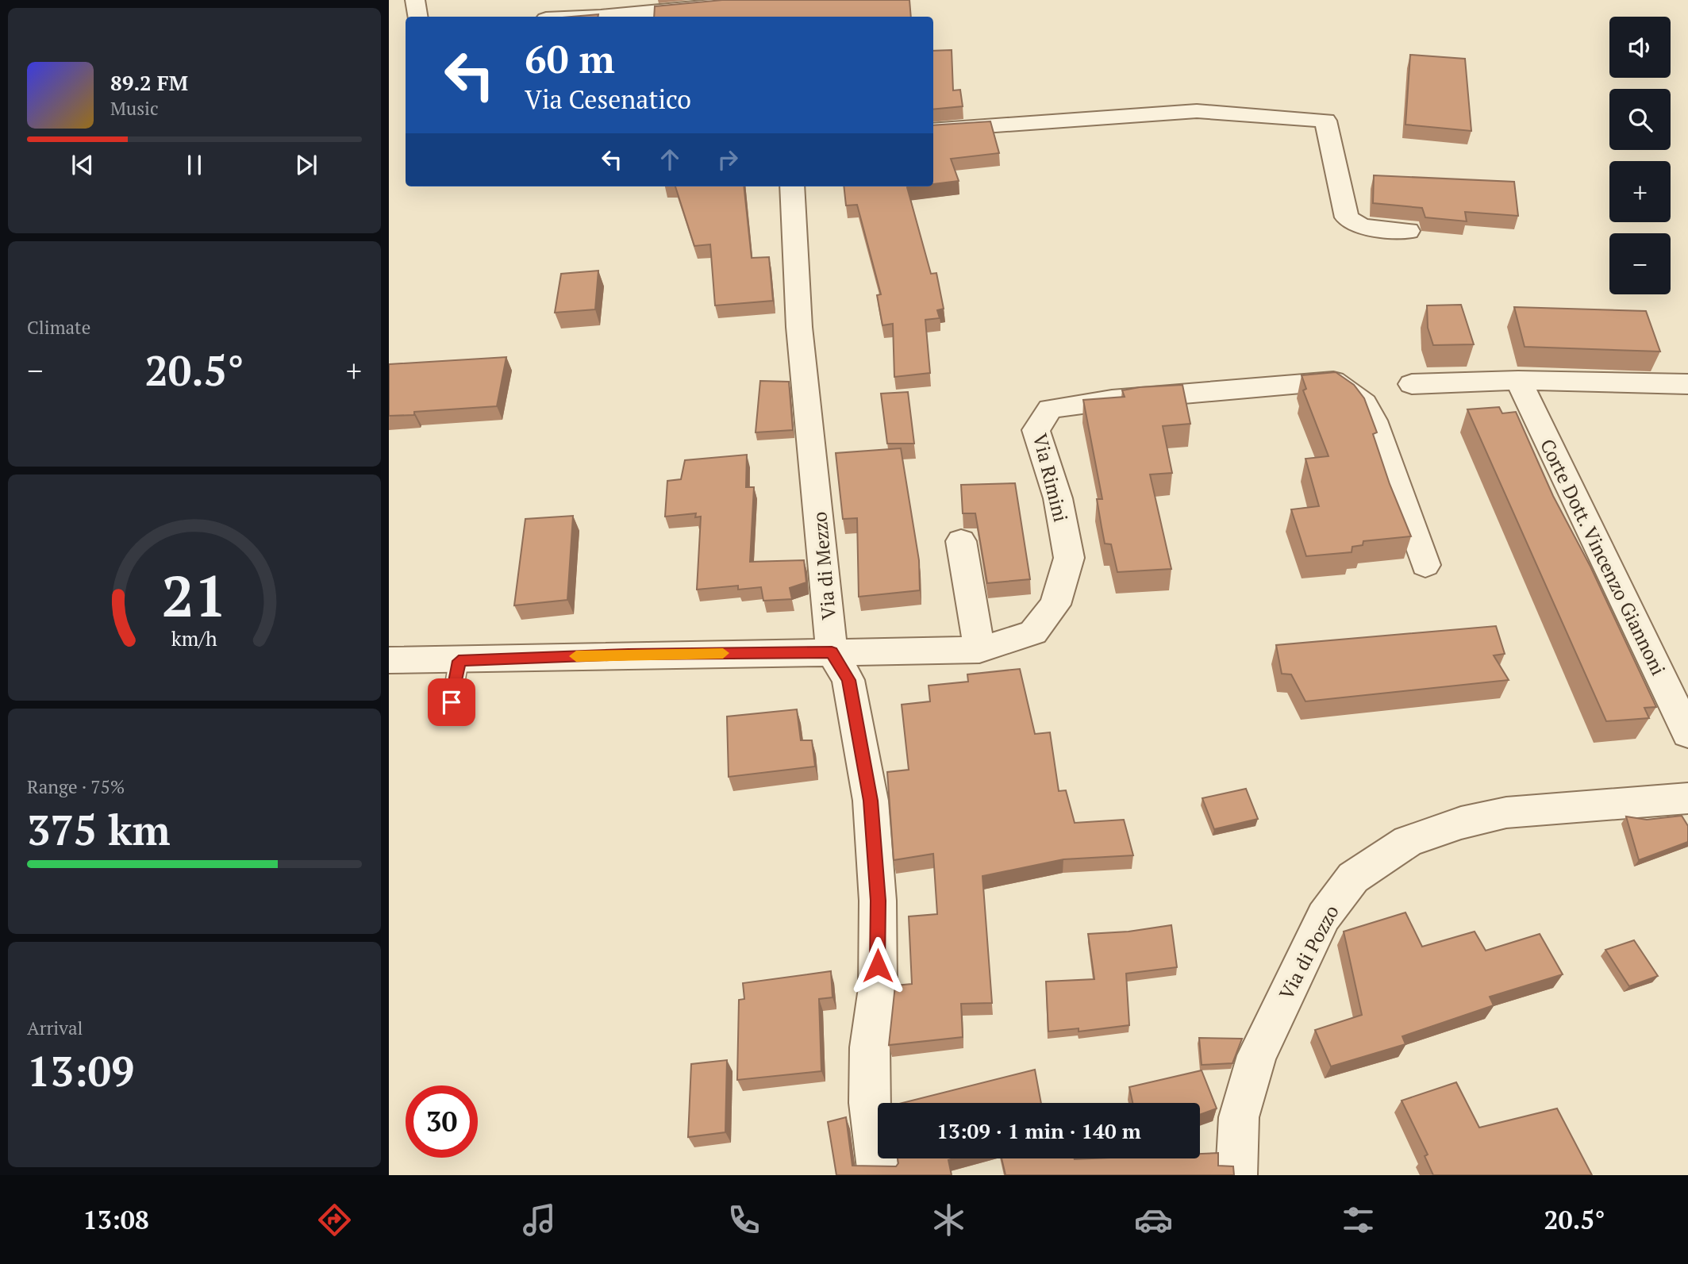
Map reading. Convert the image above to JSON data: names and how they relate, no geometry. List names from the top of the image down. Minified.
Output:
{"streets":{"street":["Via Rimini","Corte Dott. Vincenzo Giannoni","Via di Mezzo","Via di Pozzo"]},"crossings":[["Via Rimini","Via di Mezzo"]],"page":{"map_buttons":["+","−"],"turn":["60 m","Via Cesenatico"],"song":["89.2 FM","Music"],"tile":["Climate",["Range · 75%","375 km"],["Arrival","13:09"]],"heat":["−","20.5°","+"],"limit":"30","trip":"13:09 · 1 min · 140 m","tabs":["13:08","20.5°"],"gauge":["21","km/h"]}}
